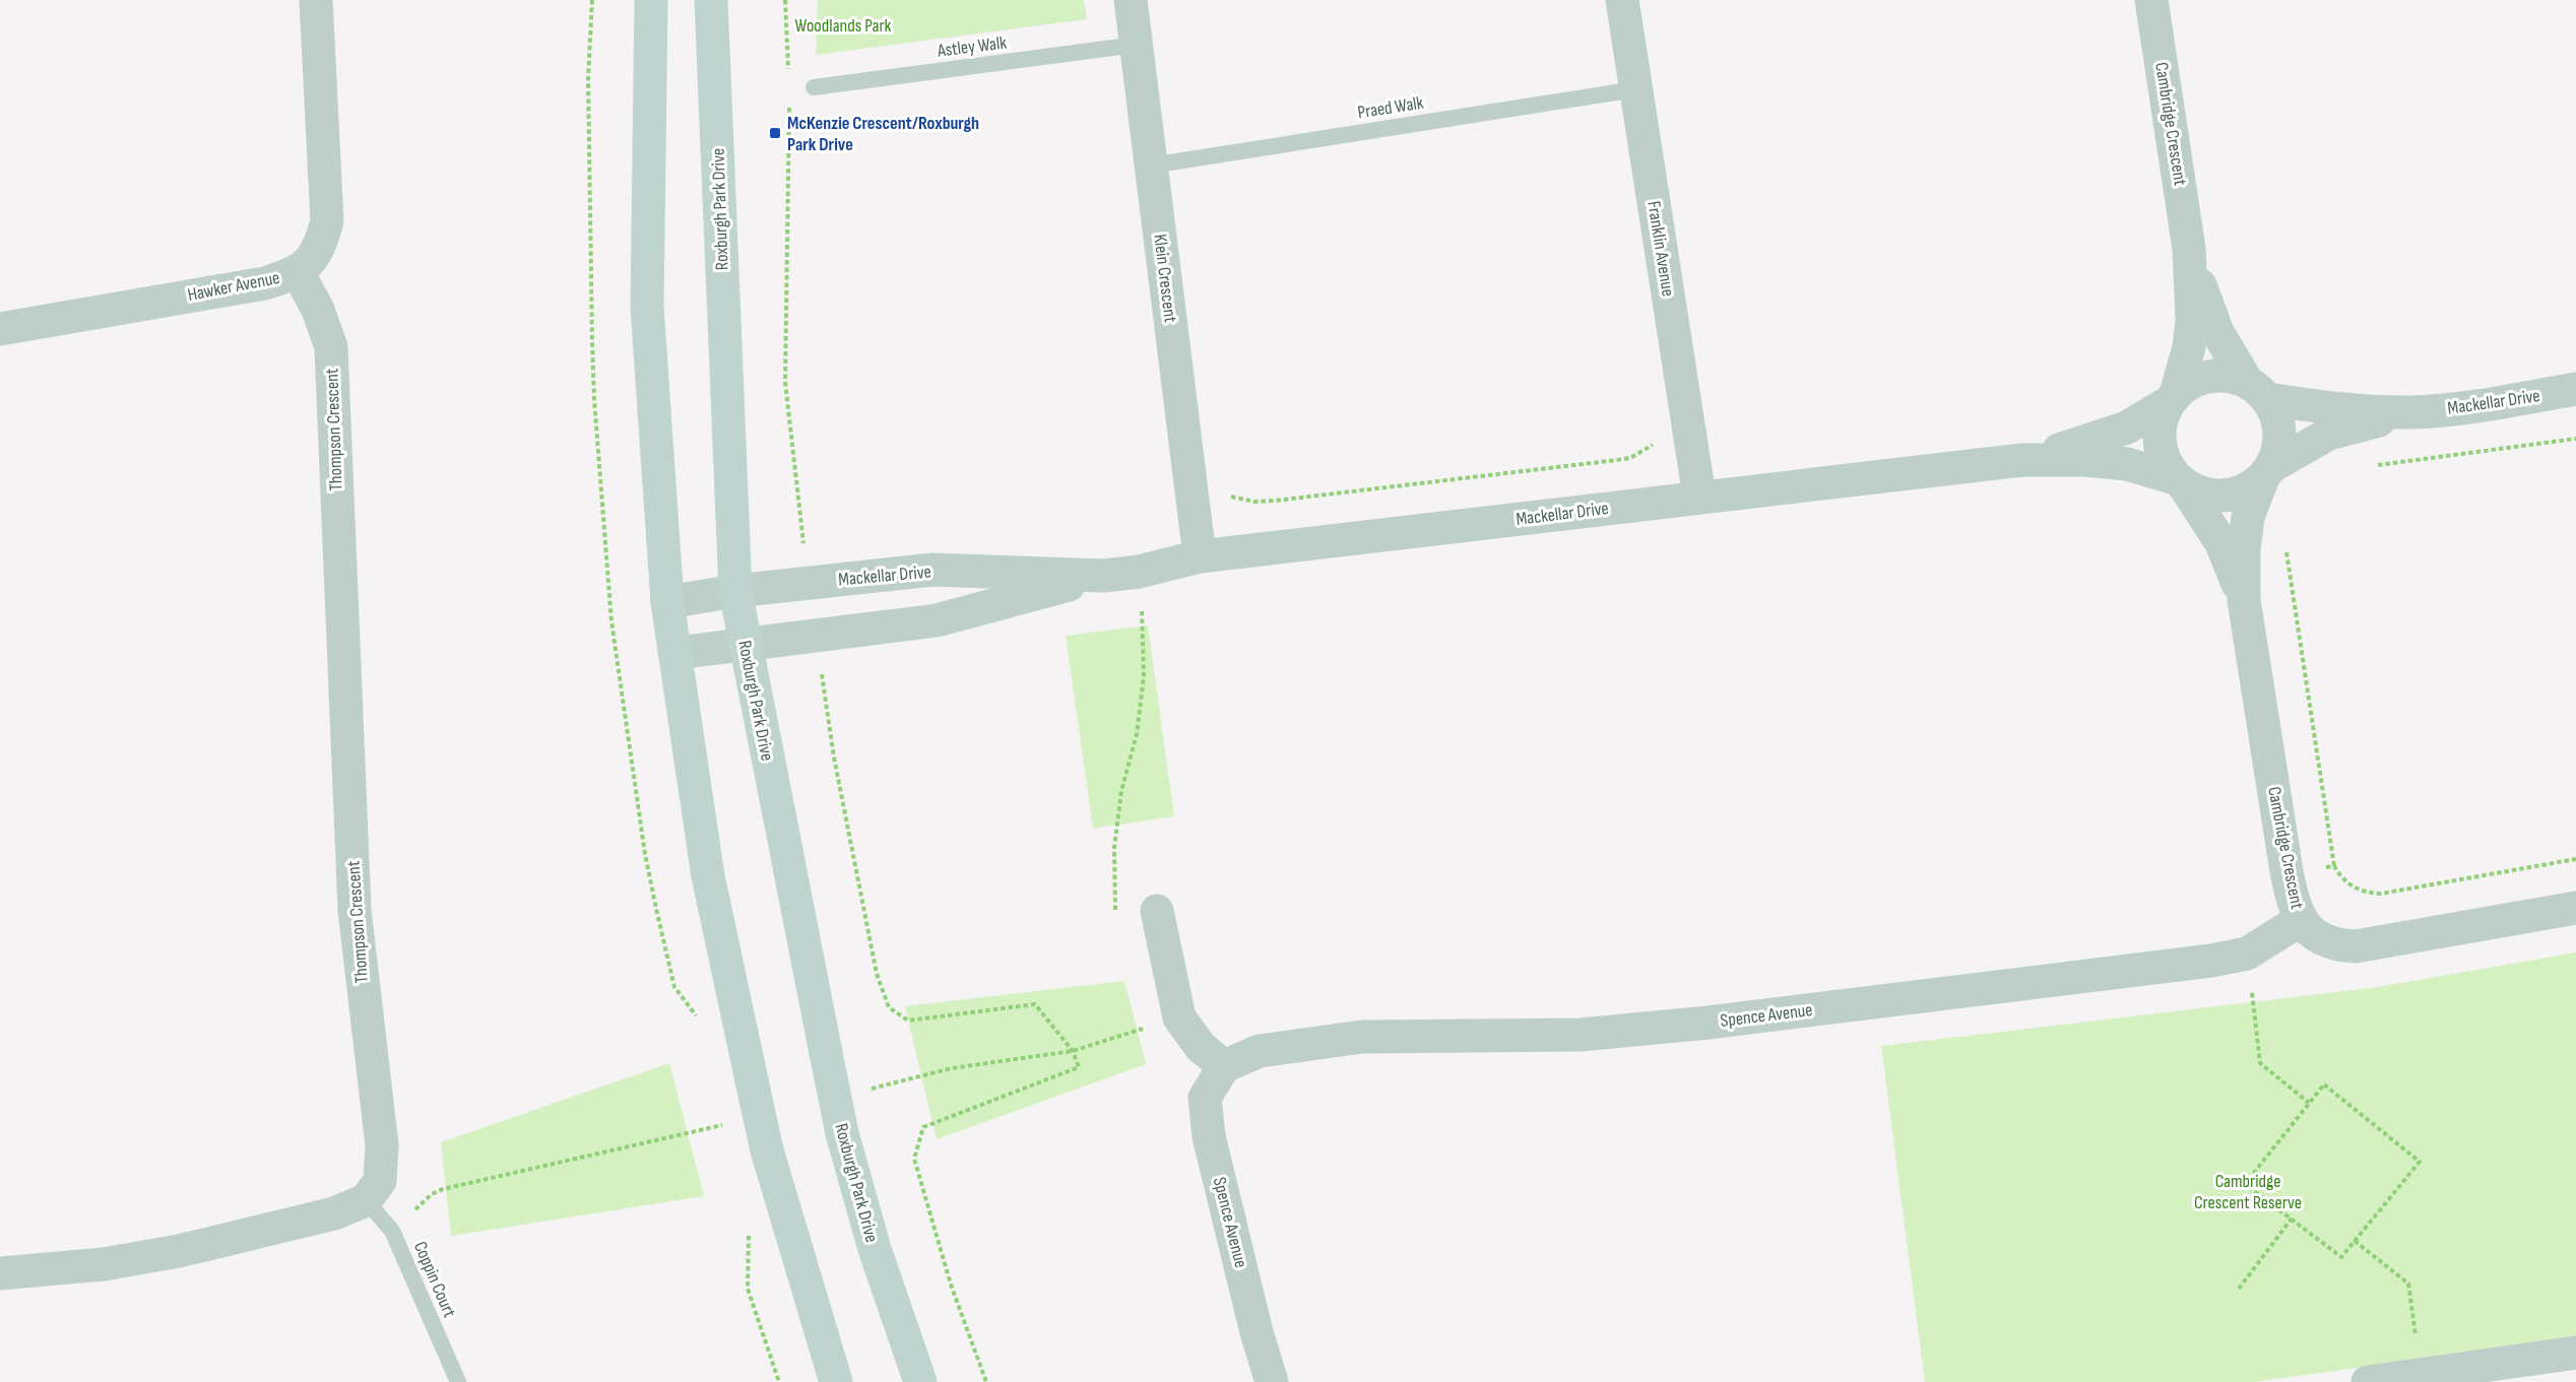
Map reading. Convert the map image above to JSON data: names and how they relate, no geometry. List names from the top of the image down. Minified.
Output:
{"streets":{"street":["Cambridge Crescent","Roxburgh Park Drive","Franklin Avenue","Klein Crescent","Hawker Avenue","Mackellar Drive","Thompson Crescent","Spence Avenue"],"lane":["Astley Walk","Praed Walk","Coppin Court"]},"crossings":[["Astley Walk","Klein Crescent"],["Praed Walk","Franklin Avenue"],["Praed Walk","Klein Crescent"],["Cambridge Crescent","Mackellar Drive"],["Cambridge Crescent","Spence Avenue"],["Roxburgh Park Drive","Mackellar Drive"],["Franklin Avenue","Mackellar Drive"],["Klein Crescent","Mackellar Drive"],["Hawker Avenue","Thompson Crescent"],["Thompson Crescent","Coppin Court"]],"parks":["Woodlands Park","Cambridge Crescent Reserve"],"places":{"transit":["McKenzie Crescent/Roxburgh Park Drive"]}}
